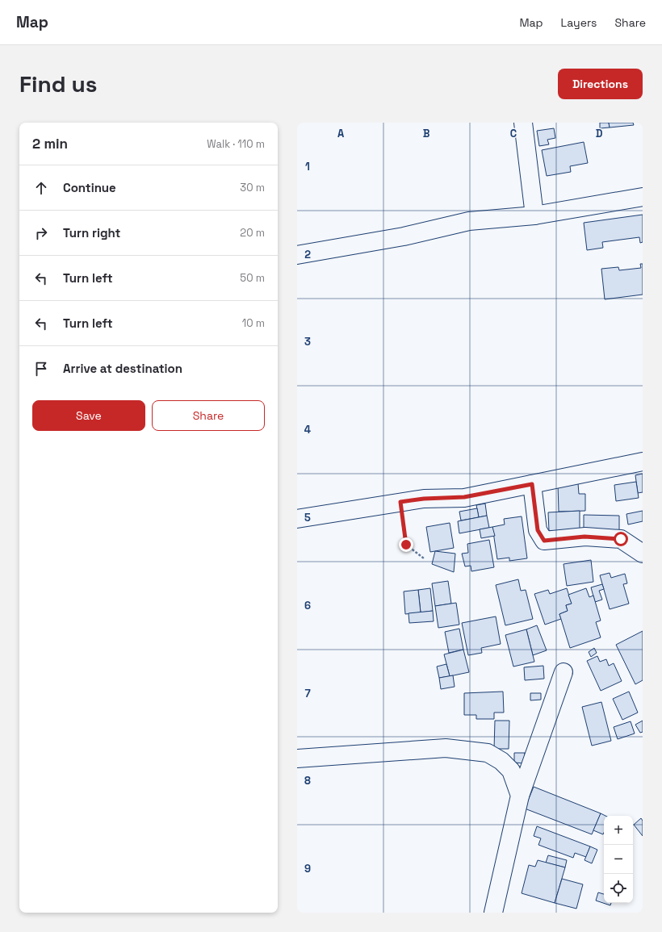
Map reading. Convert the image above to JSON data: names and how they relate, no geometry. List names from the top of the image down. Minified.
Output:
{"page":{"header":"Map","nav":["Map","Layers","Share"],"buttons":["Directions",["Save","Share"]],"title":"Find us","heading":["2 min","Walk · 110 m"],"list":[["Continue","30 m"],["Turn right","20 m"],["Turn left","50 m"],["Turn left","10 m"],"Arrive at destination"],"map_buttons":["+","−"]},"grid":{"columns":["A","B","C","D"],"rows":["1","2","3","4","5","6","7","8","9"]}}
